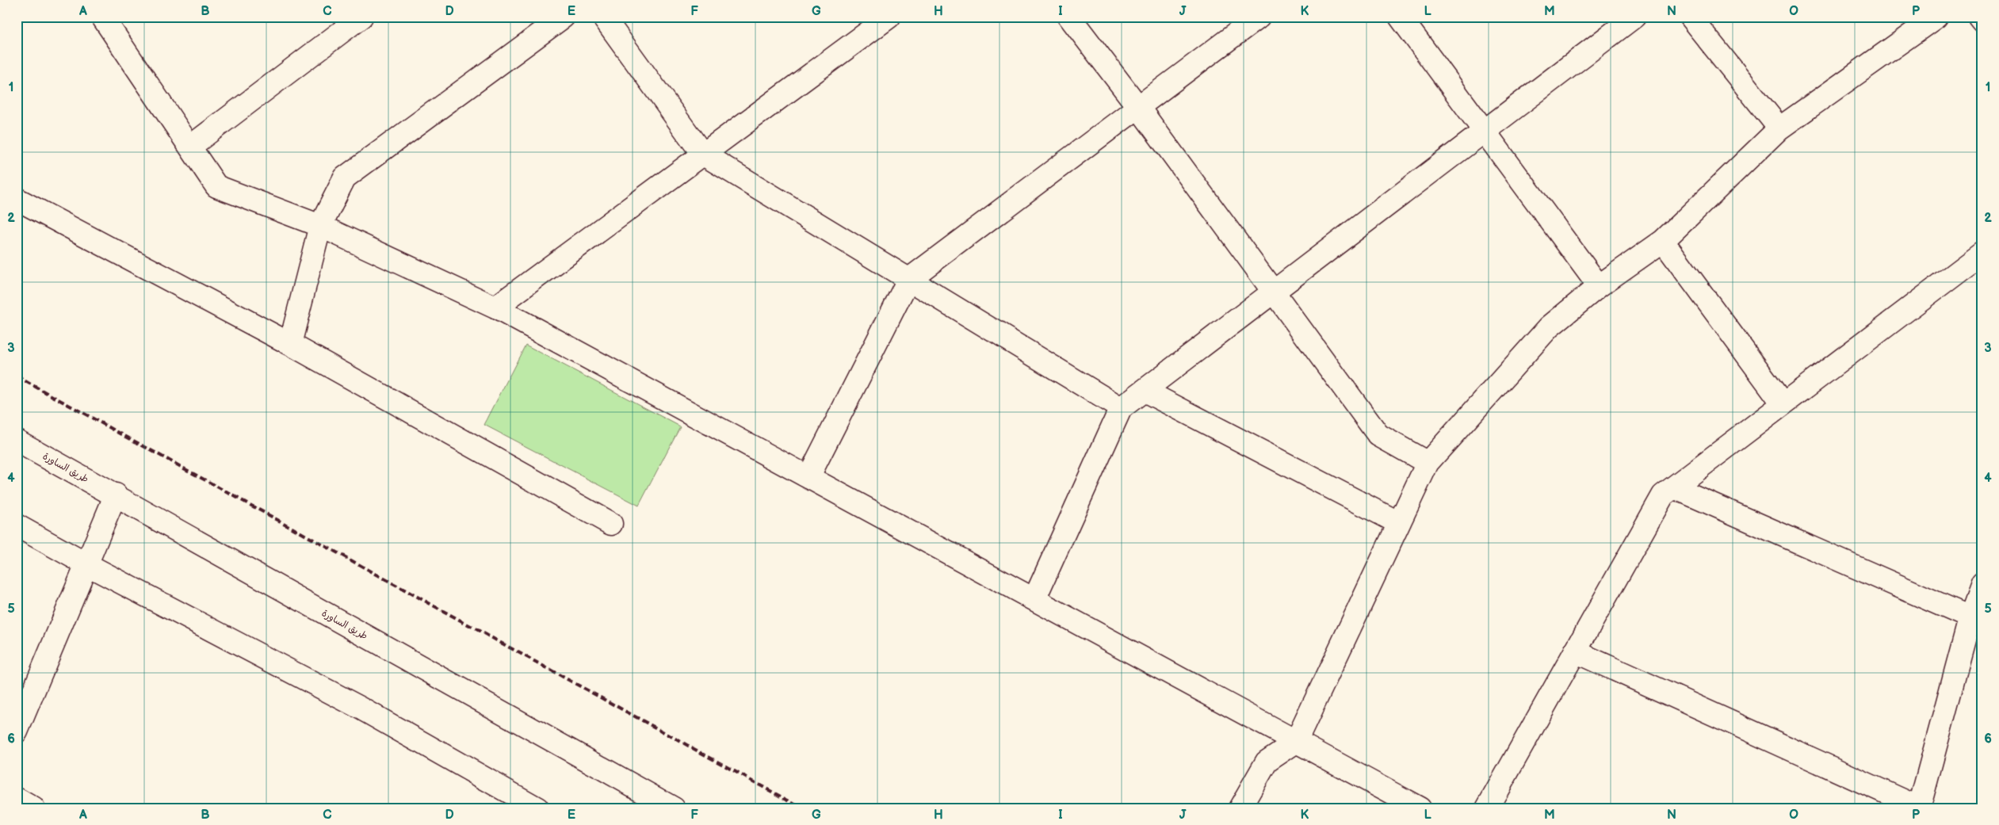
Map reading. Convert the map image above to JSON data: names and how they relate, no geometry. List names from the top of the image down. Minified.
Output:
{"streets":{"street":["طريق الساورة"]},"grid":{"columns":["A","B","C","D","E","F","G","H","I","J","K","L","M","N","O","P"],"rows":["1","2","3","4","5","6"]}}
